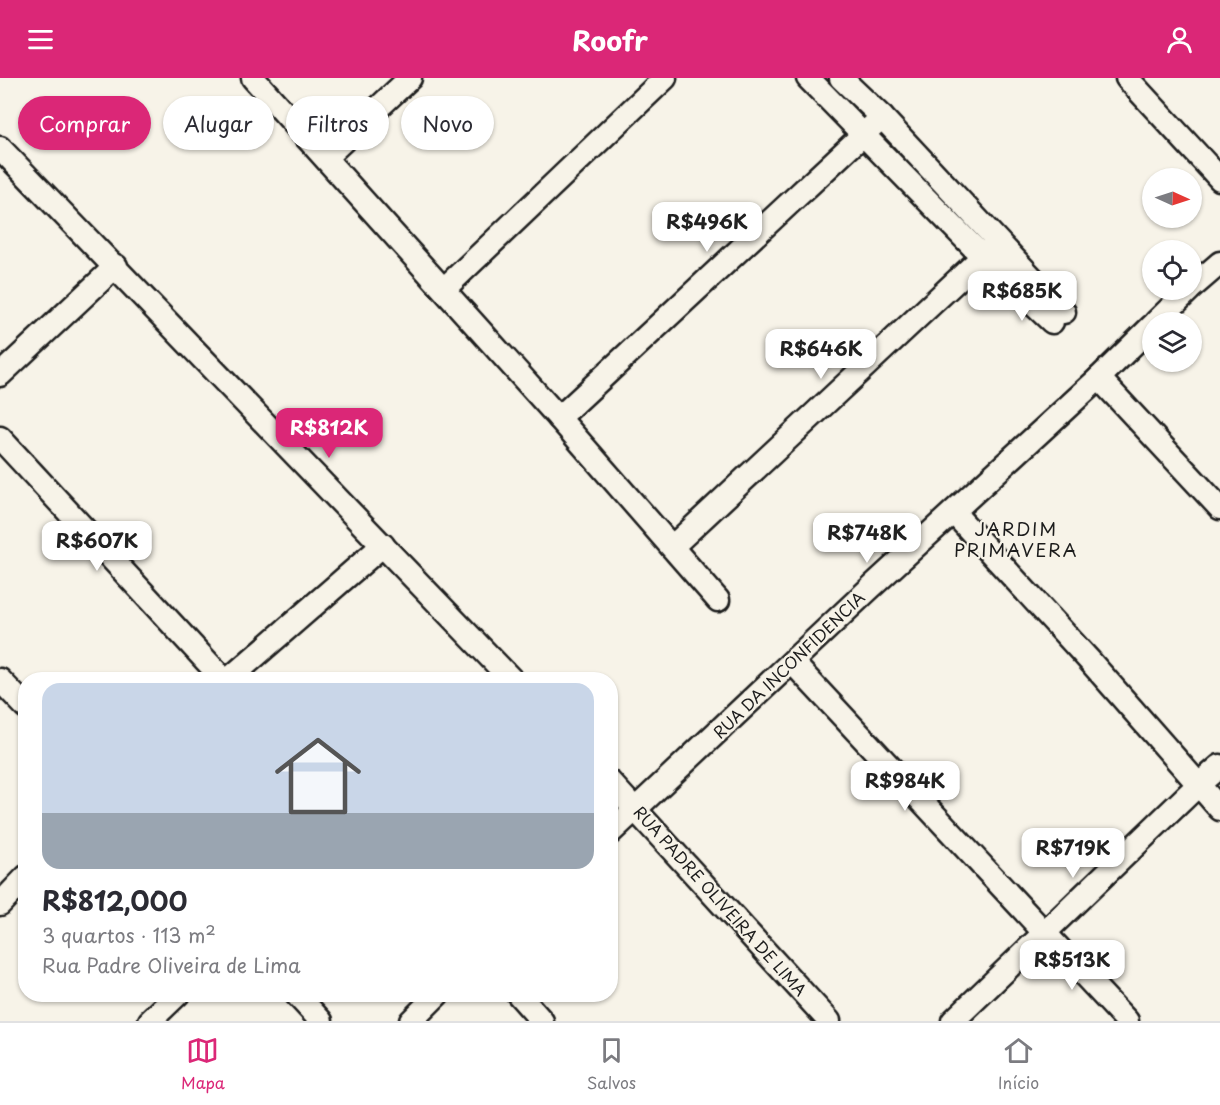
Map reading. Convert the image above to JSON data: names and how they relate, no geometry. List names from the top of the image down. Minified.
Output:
{"streets":{"street":["RUA DA INCONFIDENCIA","RUA PADRE OLIVEIRA DE LIMA"]},"crossings":[["RUA DA INCONFIDENCIA","RUA PADRE OLIVEIRA DE LIMA"]],"districts":["JARDIM PRIMAVERA"],"north":"right","page":{"header":"Roofr","chip":["Comprar","Alugar","Filtros","Novo"],"price":["R$496K","R$685K","R$646K","R$812K","R$748K","R$607K","R$984K","R$719K","R$513K"],"list":[{"name":"R$812,000","note":"3 quartos · 113 m² · Rua Padre Oliveira de Lima"}],"tabs":["Mapa","Salvos","Início"]}}
